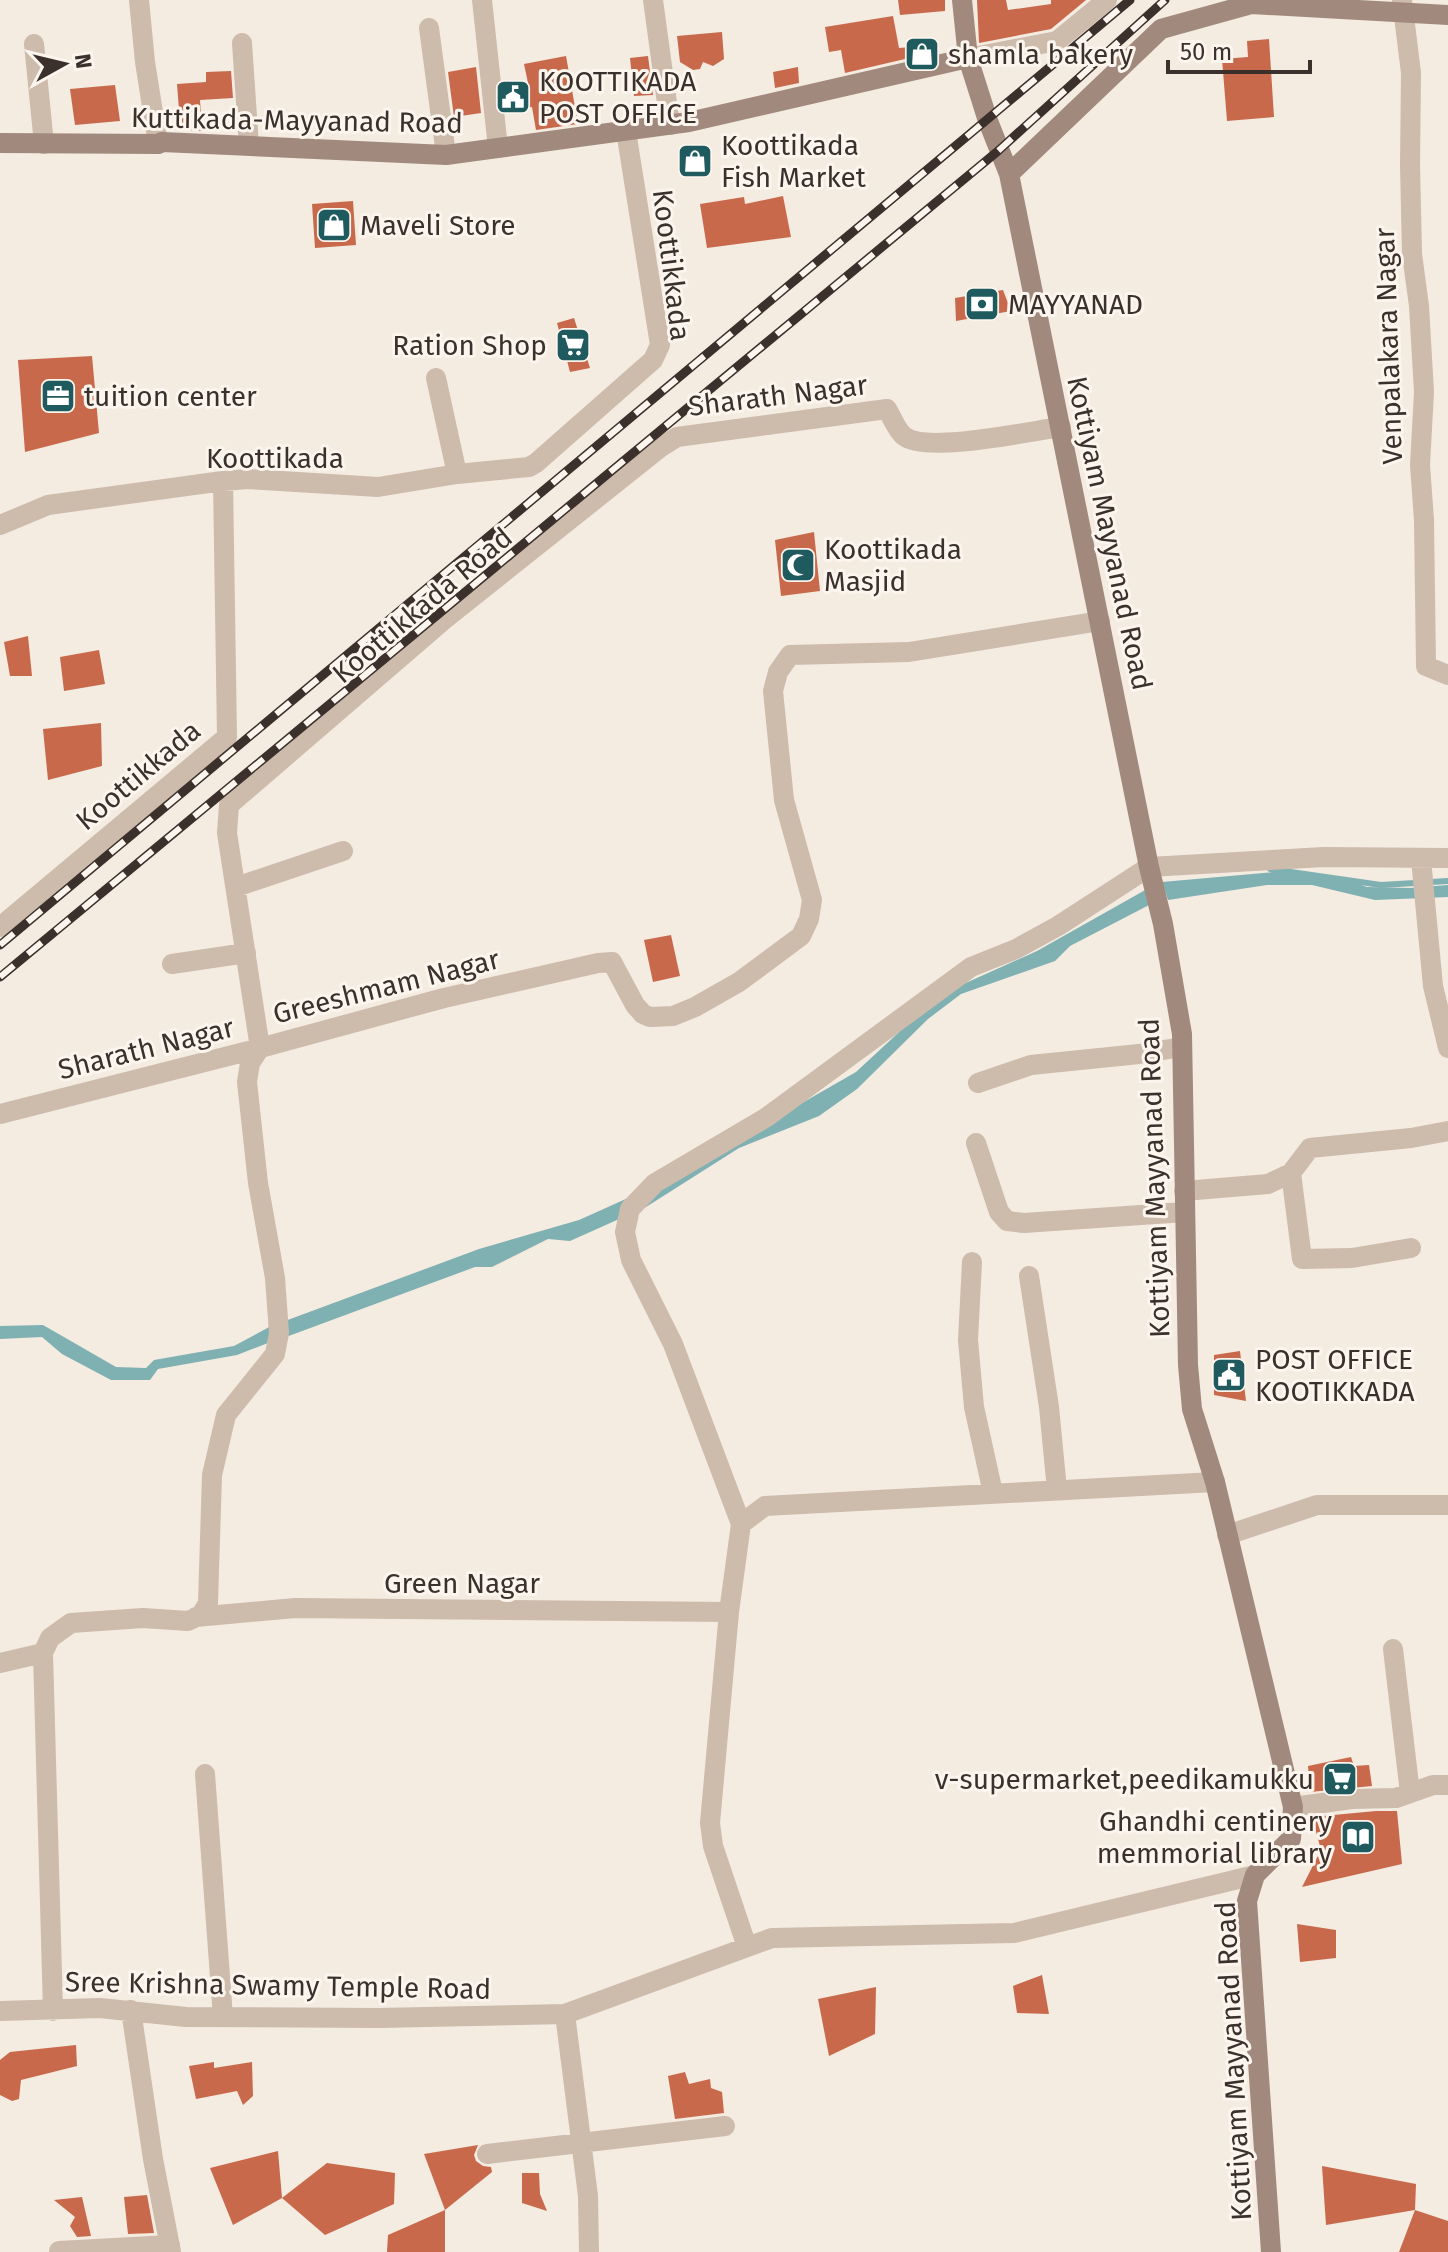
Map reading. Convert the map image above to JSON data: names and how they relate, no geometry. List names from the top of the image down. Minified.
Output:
{"streets":{"main road":["Kuttikada-Mayyanad Road","Kottiyam Mayyanad Road"],"street":["Koottikkada","Venpalakara Nagar","Sharath Nagar","Koottikada","Koottikkada Road","Greeshmam Nagar","Green Nagar","Sree Krishna Swamy Temple Road"]},"crossings":[["Kuttikada-Mayyanad Road","Koottikkada"],["Kuttikada-Mayyanad Road","Kottiyam Mayyanad Road"],["Koottikkada","Koottikada"],["Sharath Nagar","Kottiyam Mayyanad Road"],["Sharath Nagar","Koottikkada Road"],["Sharath Nagar","Greeshmam Nagar"],["Kottiyam Mayyanad Road","Greeshmam Nagar"],["Kottiyam Mayyanad Road","Sree Krishna Swamy Temple Road"],["Greeshmam Nagar","Green Nagar"]],"places":{"shop":["shamla bakery","Koottikada Fish Market","Maveli Store"],"public building":["KOOTTIKADA POST OFFICE","POST OFFICE KOOTIKKADA"],"bank":["MAYYANAD"],"supermarket":["Ration Shop","v-supermarket,peedikamukku"],"office":["tuition center"],"mosque":["Koottikada Masjid"],"library":["Ghandhi centinery memmorial library"]},"scale_bar":"50 m","north":"right"}
